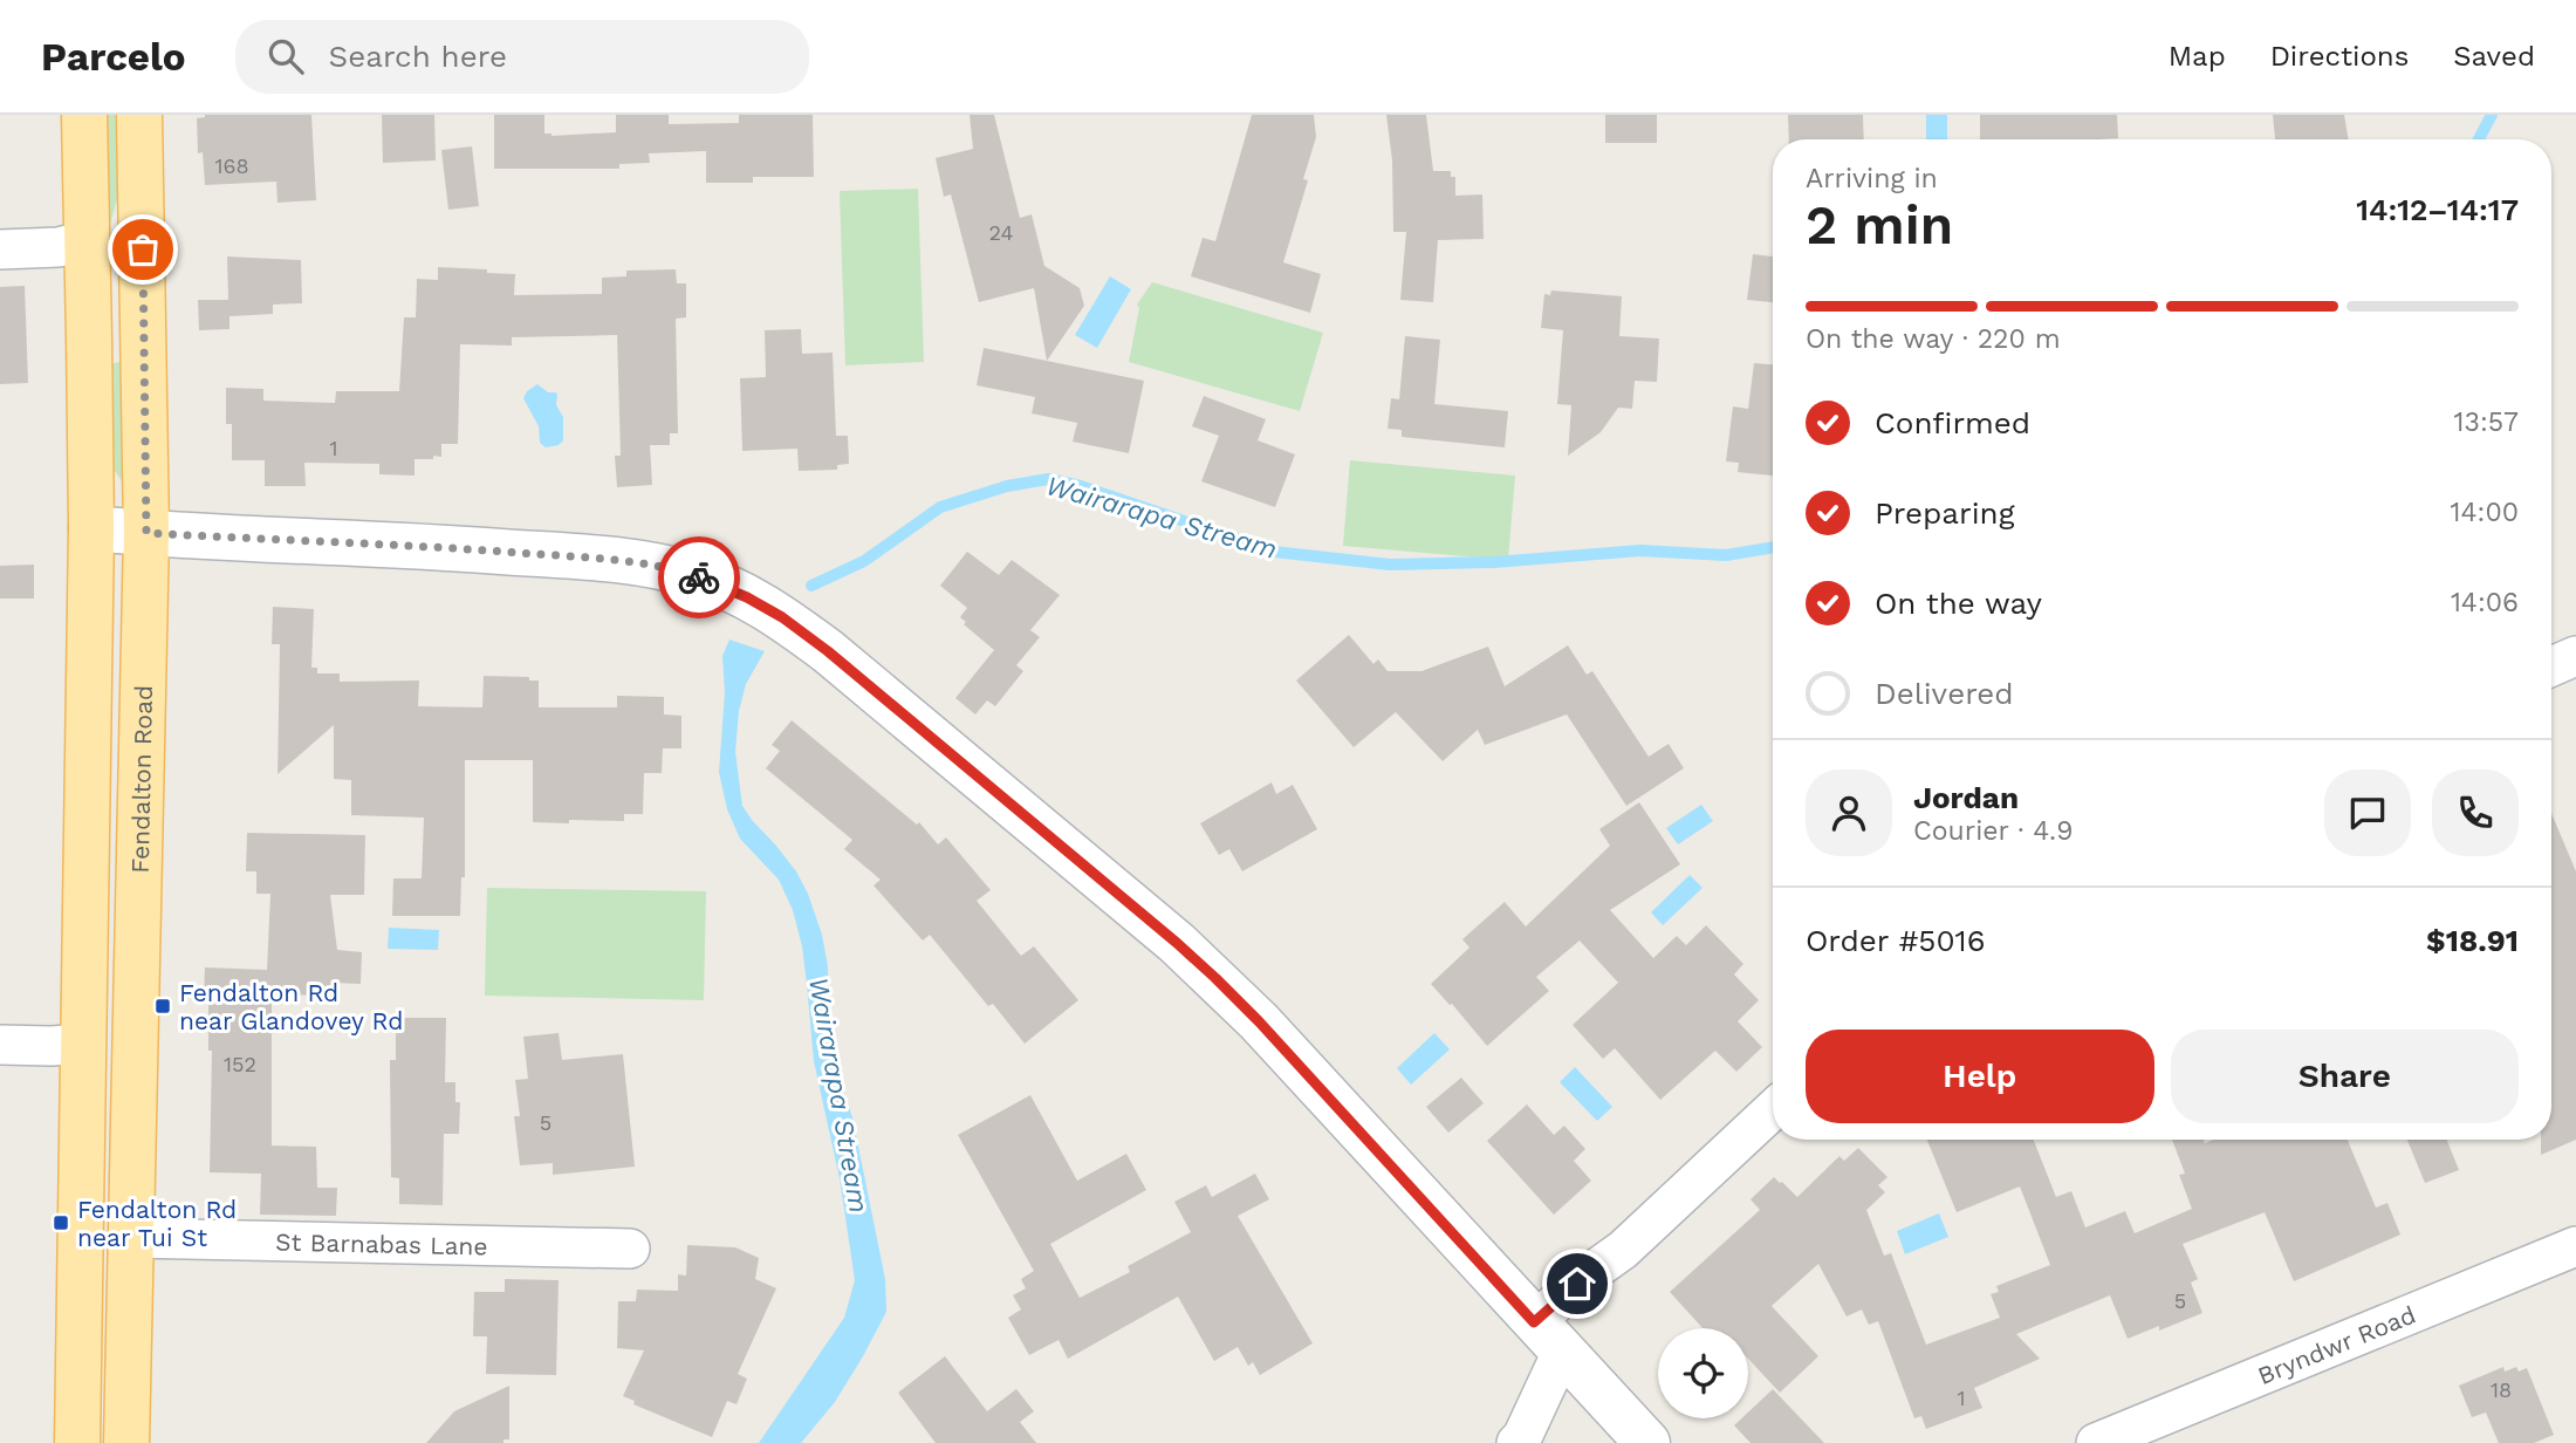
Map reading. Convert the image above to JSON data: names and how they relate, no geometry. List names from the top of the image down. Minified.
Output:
{"streets":{"main road":["Fendalton Road"],"street":["St Barnabas Lane","Bryndwr Road"]},"crossings":[["Fendalton Road","St Barnabas Lane"]],"water":["Wairarapa Stream"],"places":{"transit":["Fendalton Rd near Glandovey Rd","Fendalton Rd near Tui St"]},"house_numbers":["168","24","1","152","5","5","18","1"],"page":{"header":"Parcelo","search":"Search here","nav":["Map","Directions","Saved"],"heading":["2 min","Arriving in","14:12–14:17"],"panel":["Jordan","Courier · 4.9","Order #5016","$18.91"],"bar":"On the way · 220 m","list":[["Confirmed","13:57"],["Preparing","14:00"],["On the way","14:06"],"Delivered"],"buttons":["Help","Share"]}}
